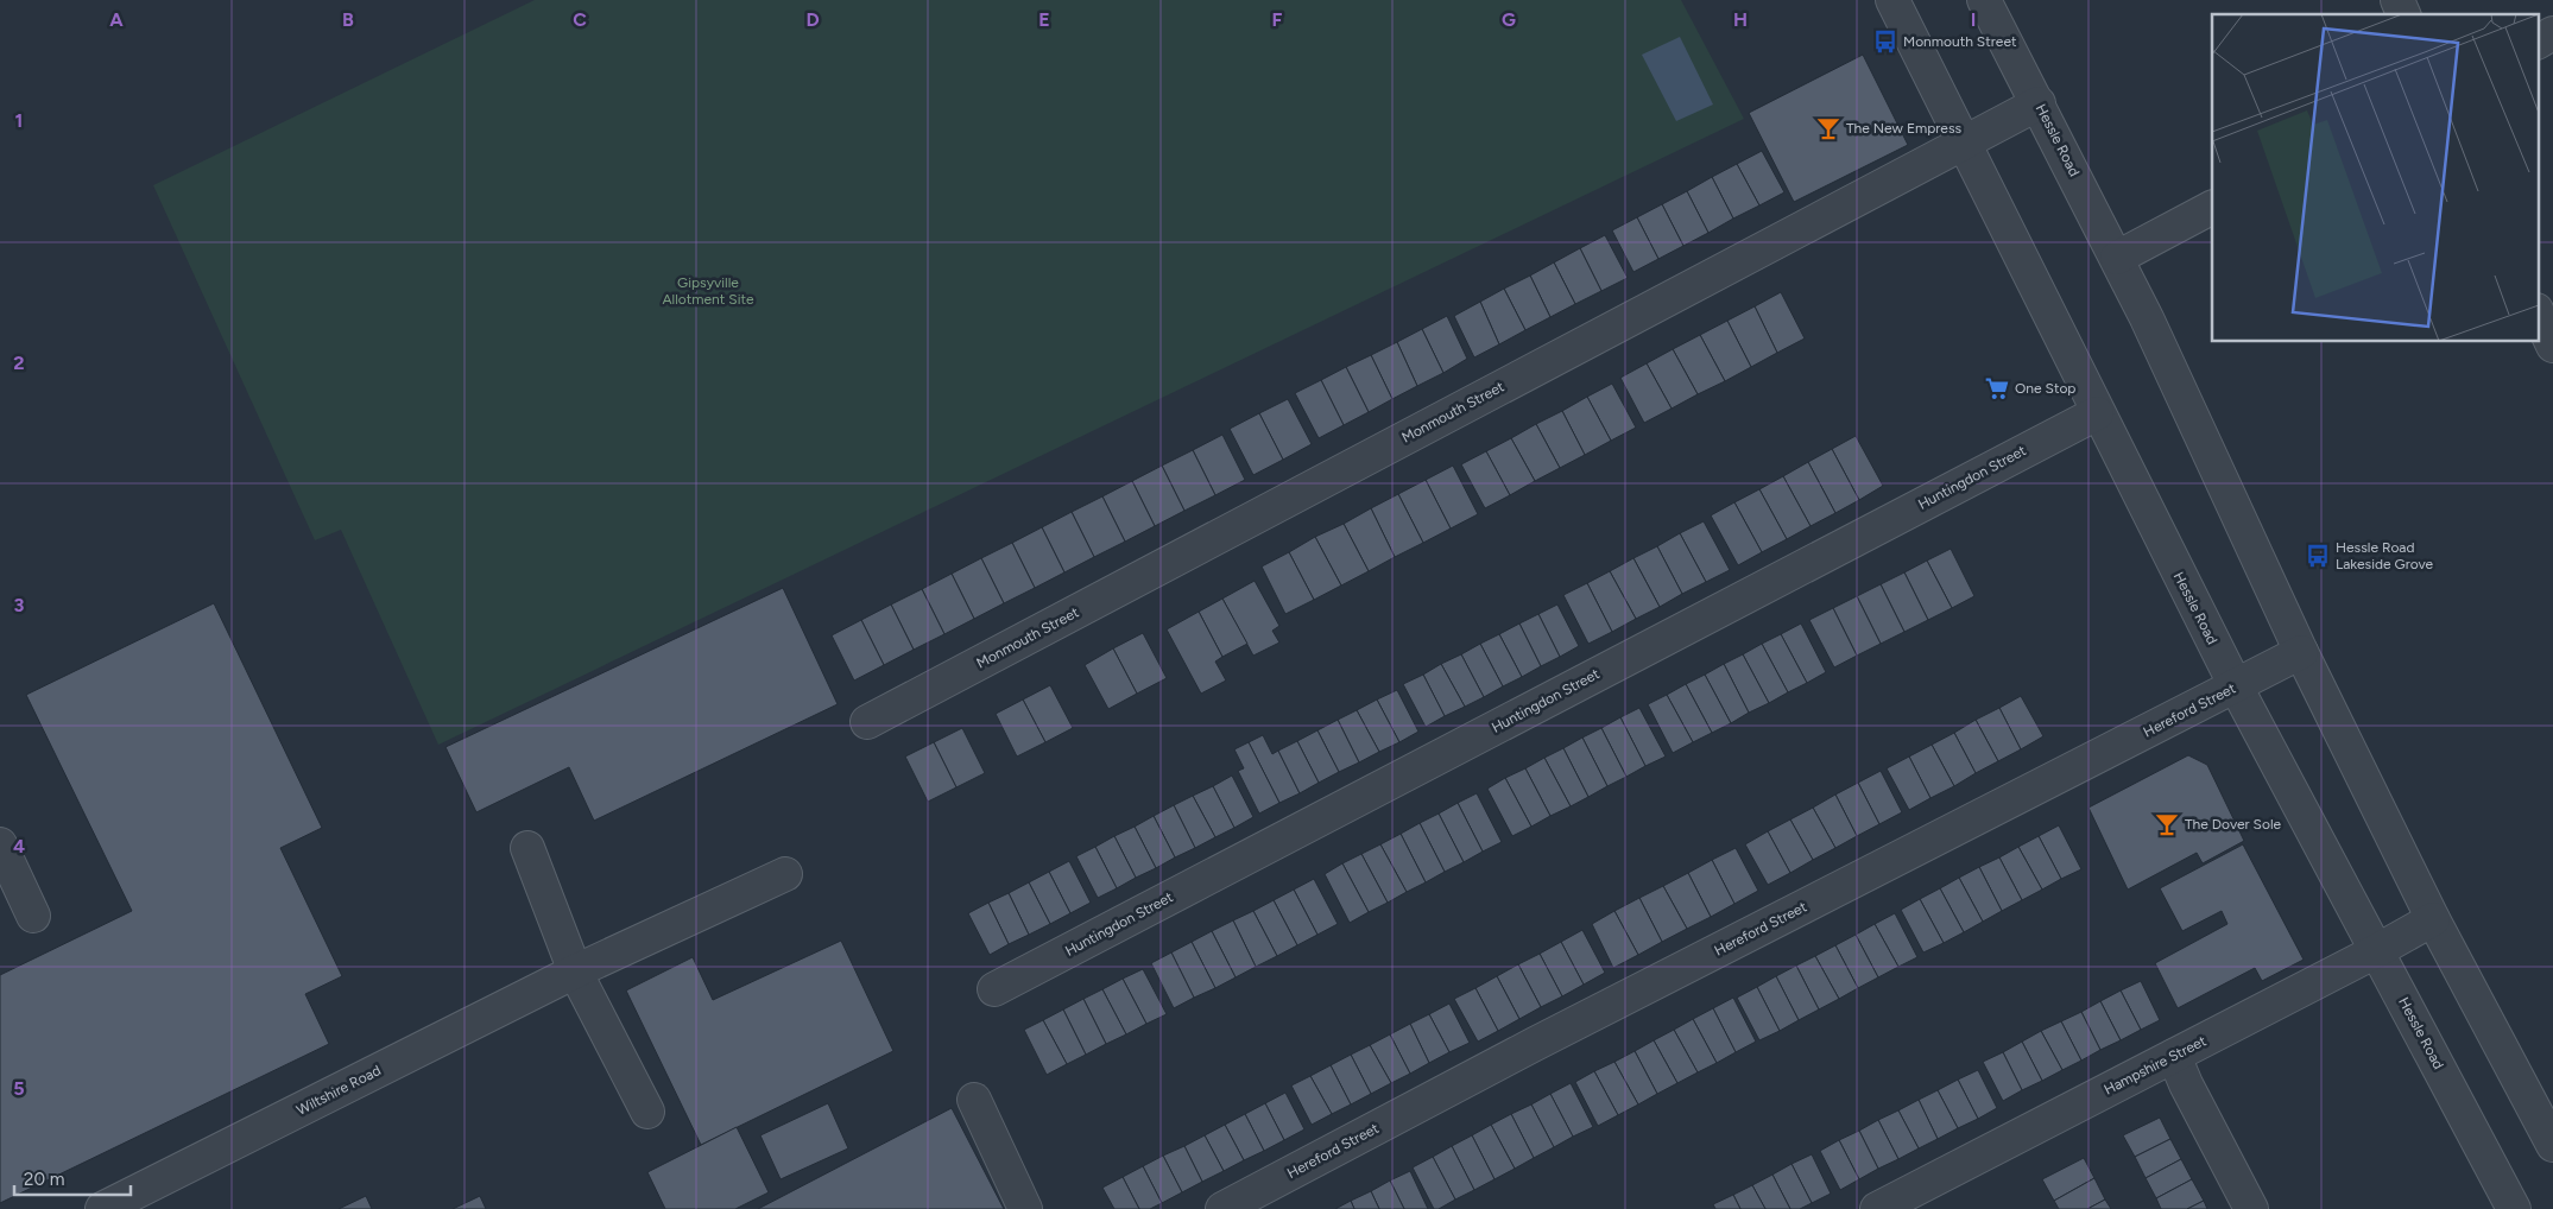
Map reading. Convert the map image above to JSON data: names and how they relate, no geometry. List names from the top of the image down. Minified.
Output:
{"streets":{"street":["Hessle Road","Monmouth Street","Huntingdon Street","Hereford Street","Hampshire Street","Wiltshire Road"]},"crossings":[["Hessle Road","Monmouth Street"],["Hessle Road","Huntingdon Street"],["Hessle Road","Hereford Street"],["Hessle Road","Hampshire Street"]],"parks":["Gipsyville Allotment Site"],"places":{"bus stop":["Monmouth Street","Hessle Road Lakeside Grove"],"bar":["The New Empress","The Dover Sole"],"supermarket":["One Stop"]},"scale_bar":"20 m","grid":{"columns":["A","B","C","D","E","F","G","H","I"],"rows":["1","2","3","4","5"]}}
